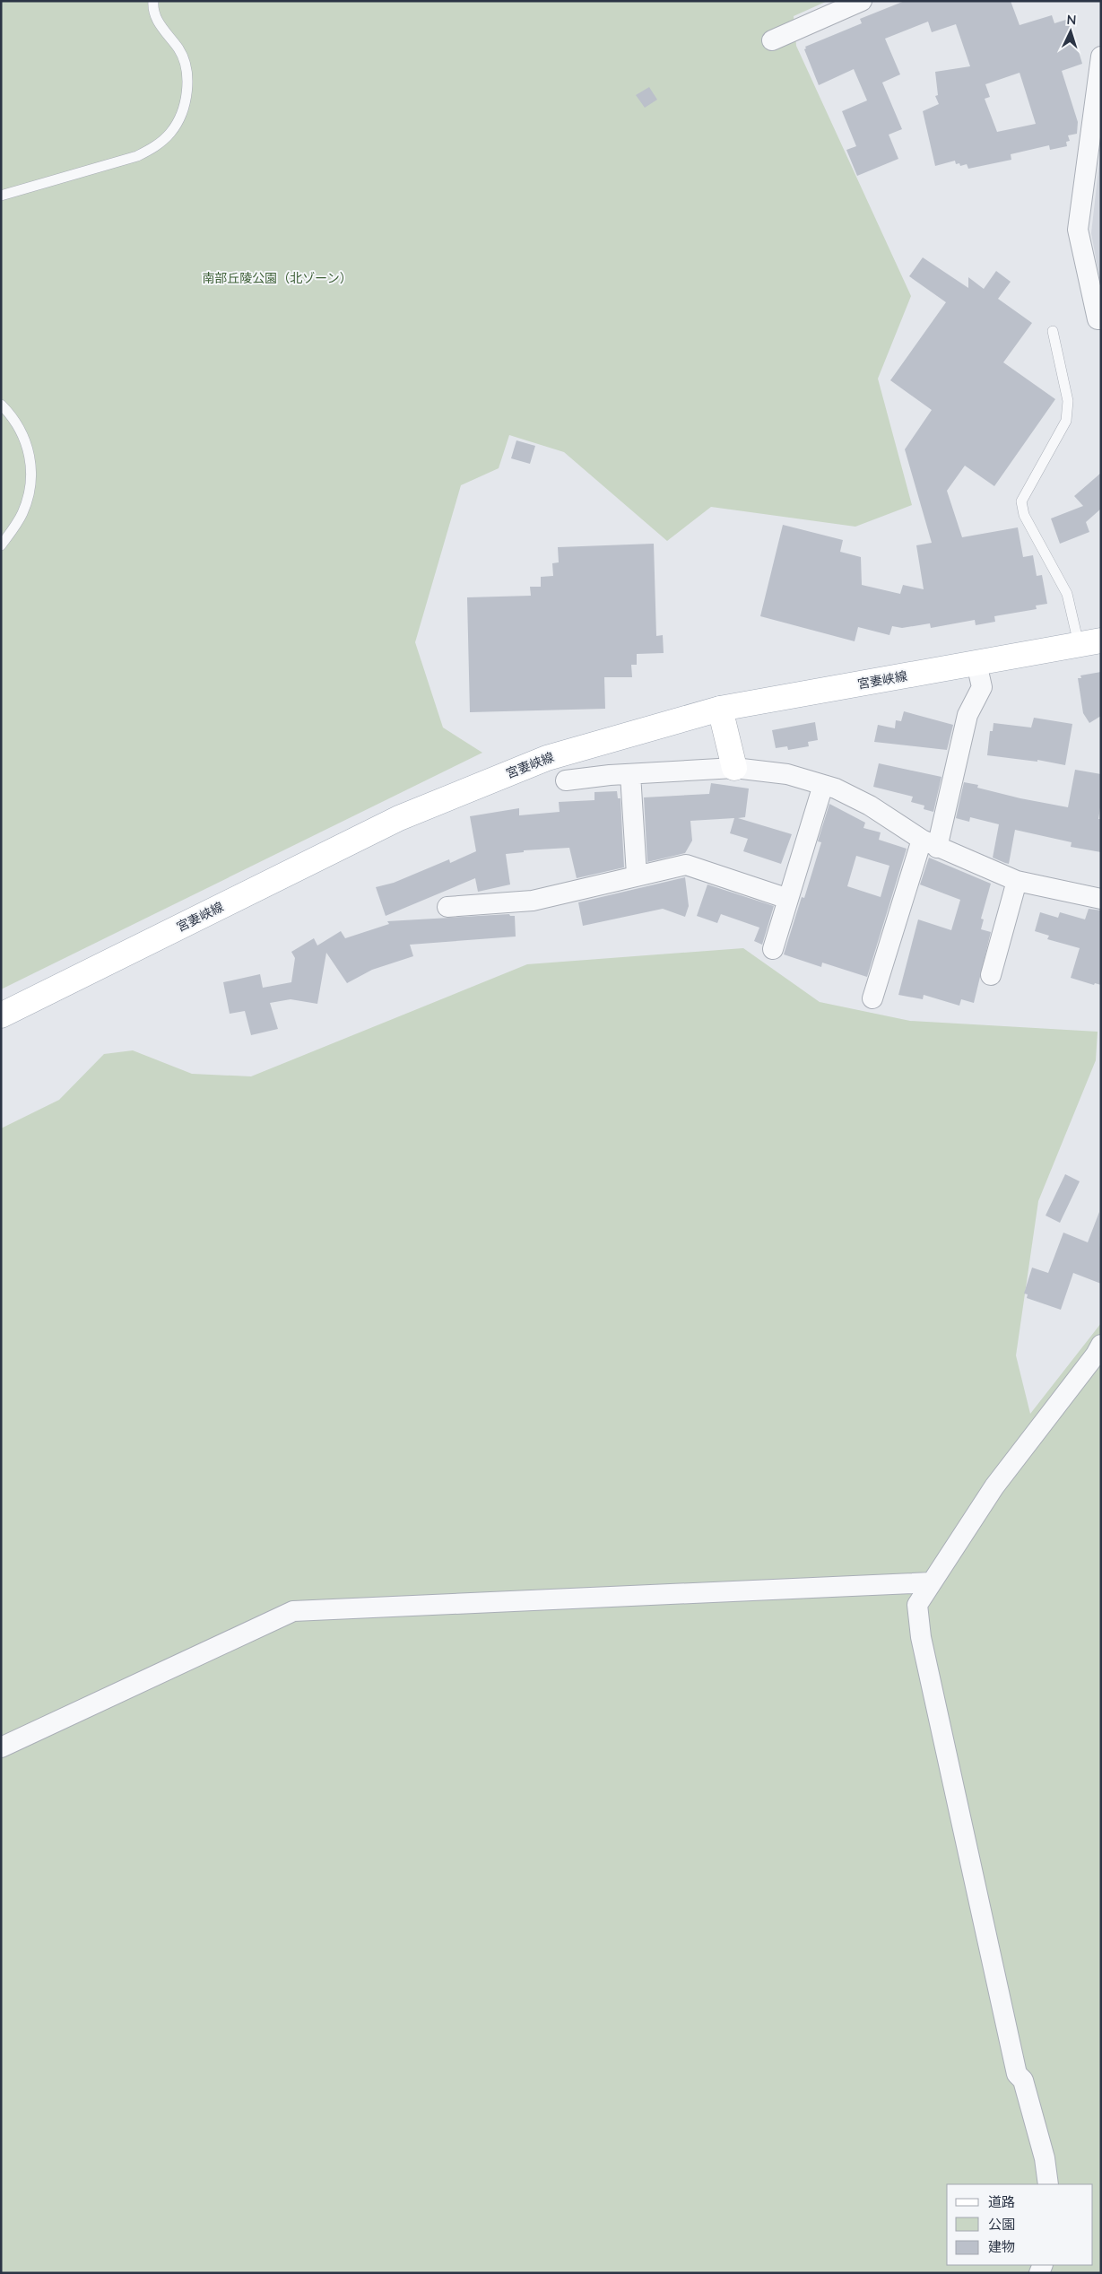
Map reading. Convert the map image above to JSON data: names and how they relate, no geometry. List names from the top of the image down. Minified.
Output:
{"streets":{"main road":["宮妻峡線"]},"parks":["南部丘陵公園（北ゾーン）"],"legend":["道路","公園","建物"],"north":"top"}
